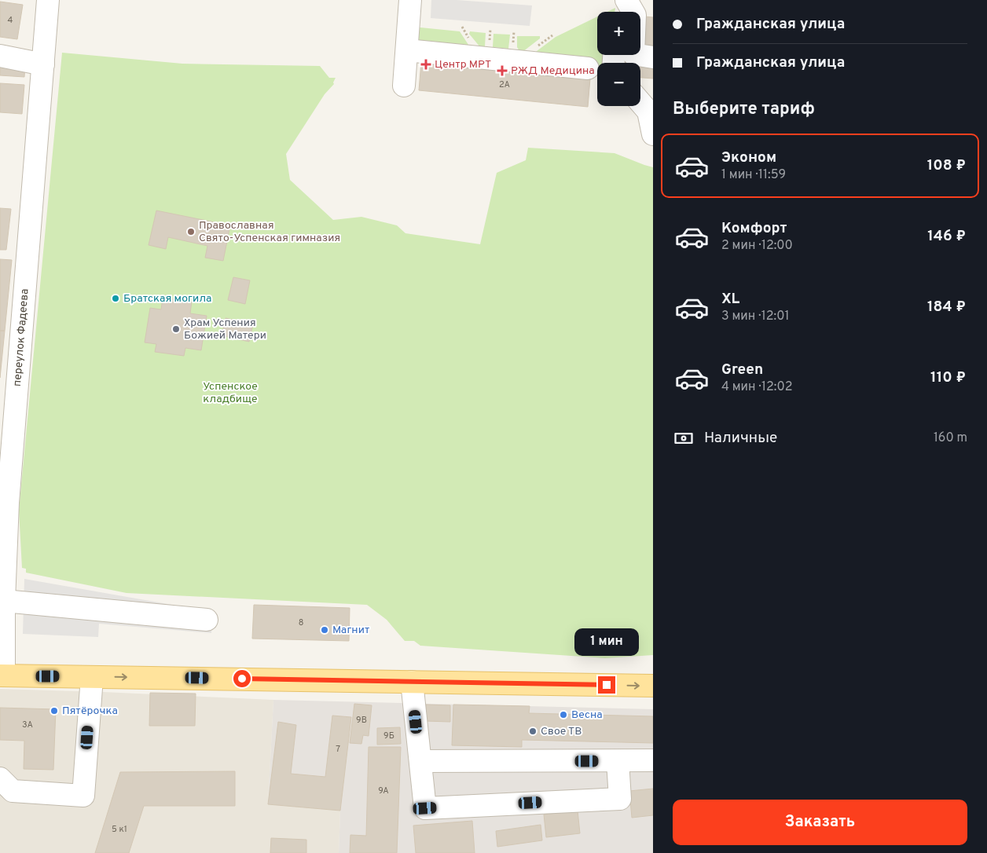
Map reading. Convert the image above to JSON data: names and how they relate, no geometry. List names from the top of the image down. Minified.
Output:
{"streets":{"street":["переулок Фадеева"]},"parks":["Успенское кладбище"],"places":{"health":["Центр МРТ","РЖД Медицина"],"other":["Православная Свято-Успенская гимназия","Братская могила","Храм Успения Божией Матери","Магнит","Пятёрочка","Весна","Свое ТВ"]},"house_numbers":["4","2А","8","9В","3А","9Б","7","9А","5 к1"],"page":{"banner":["Гражданская улица","Гражданская улица"],"map_buttons":["+","−"],"heading":"Выберите тариф","list":[{"name":"Эконом","note":"1 мин · 11:59","value":"108 ₽"},{"name":"Комфорт","note":"2 мин · 12:00","value":"146 ₽"},{"name":"XL","note":"3 мин · 12:01","value":"184 ₽"},{"name":"Green","note":"4 мин · 12:02","value":"110 ₽"}],"pay":["Наличные","160 m"],"bubble":"1 мин","buttons":"Заказать"}}
